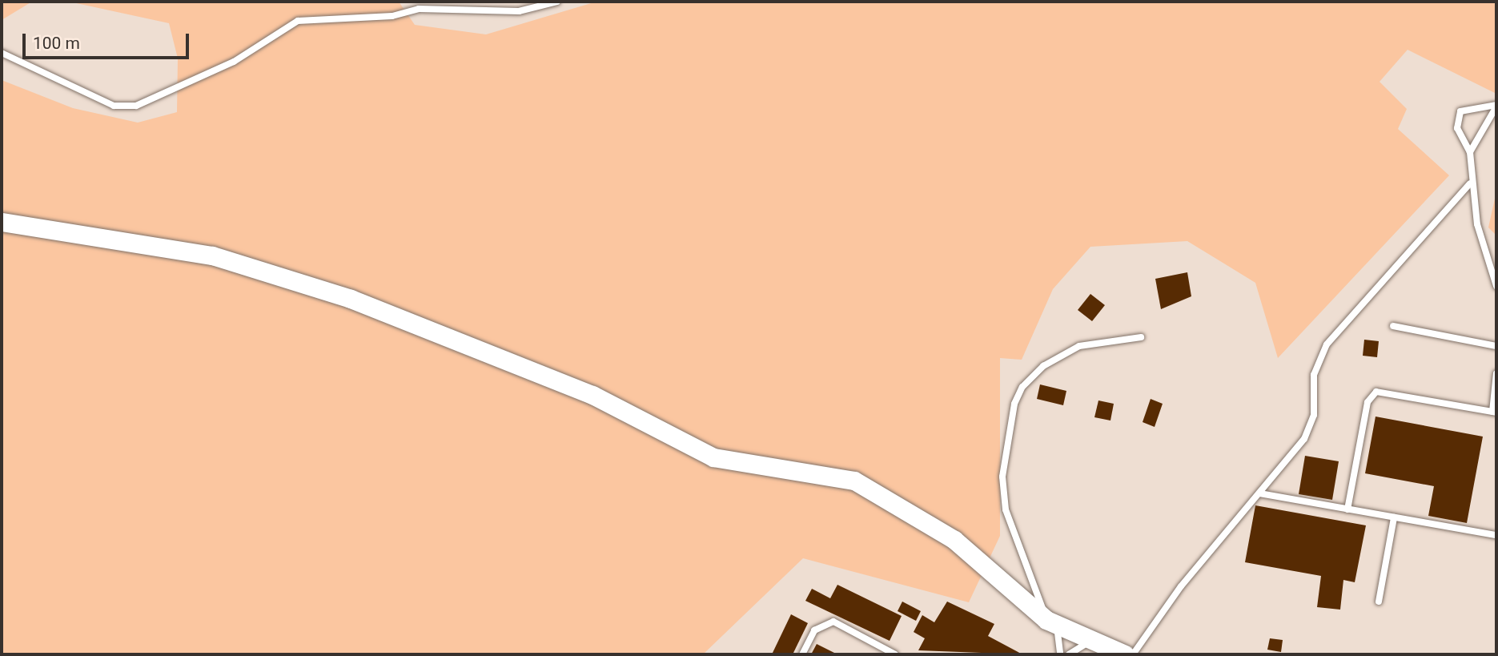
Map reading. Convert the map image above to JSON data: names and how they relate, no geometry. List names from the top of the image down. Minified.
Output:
{"scale_bar":"100 m"}
